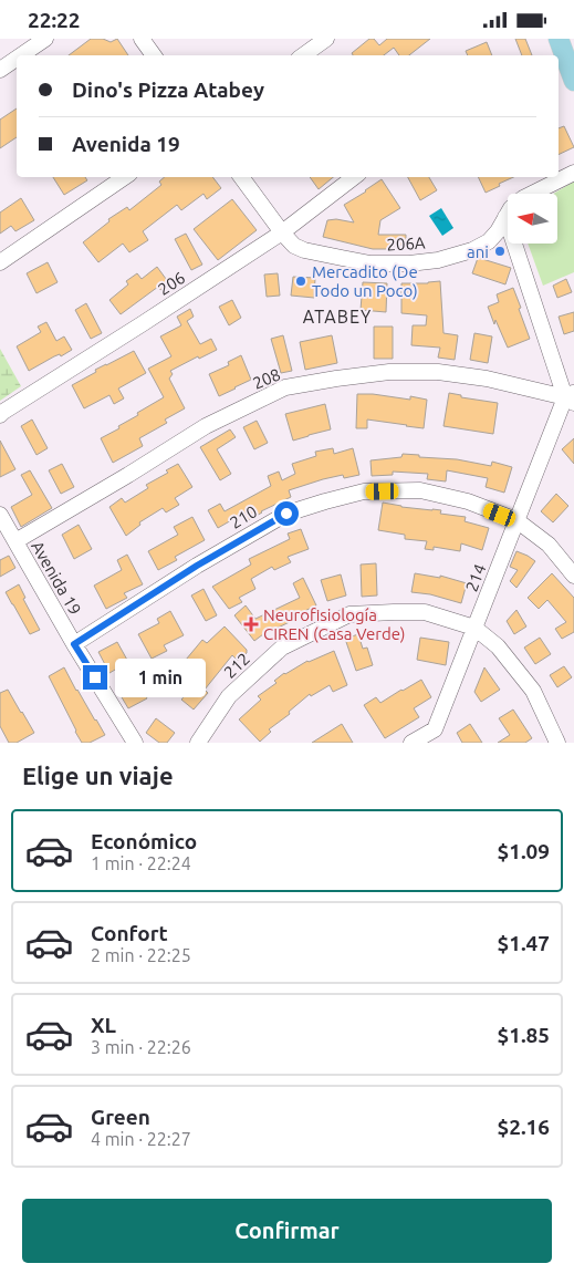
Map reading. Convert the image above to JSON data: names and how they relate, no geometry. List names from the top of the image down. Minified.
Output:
{"streets":{"street":["206A","206","208","210","Avenida 19","214","212"]},"crossings":[["206A","206"],["208","Avenida 19"],["208","214"],["210","Avenida 19"],["210","214"],["214","212"]],"districts":["ATABEY"],"places":{"other":["ani","Mercadito (De Todo un Poco)"],"health":["Neurofisiología CIREN (Casa Verde)"]},"north":"left","page":{"status":"22:22","banner":["Dino's Pizza Atabey","Avenida 19"],"bubble":"1 min","heading":"Elige un viaje","list":[{"name":"Económico","note":"1 min · 22:24","value":"$1.09"},{"name":"Confort","note":"2 min · 22:25","value":"$1.47"},{"name":"XL","note":"3 min · 22:26","value":"$1.85"},{"name":"Green","note":"4 min · 22:27","value":"$2.16"}],"buttons":"Confirmar"}}
